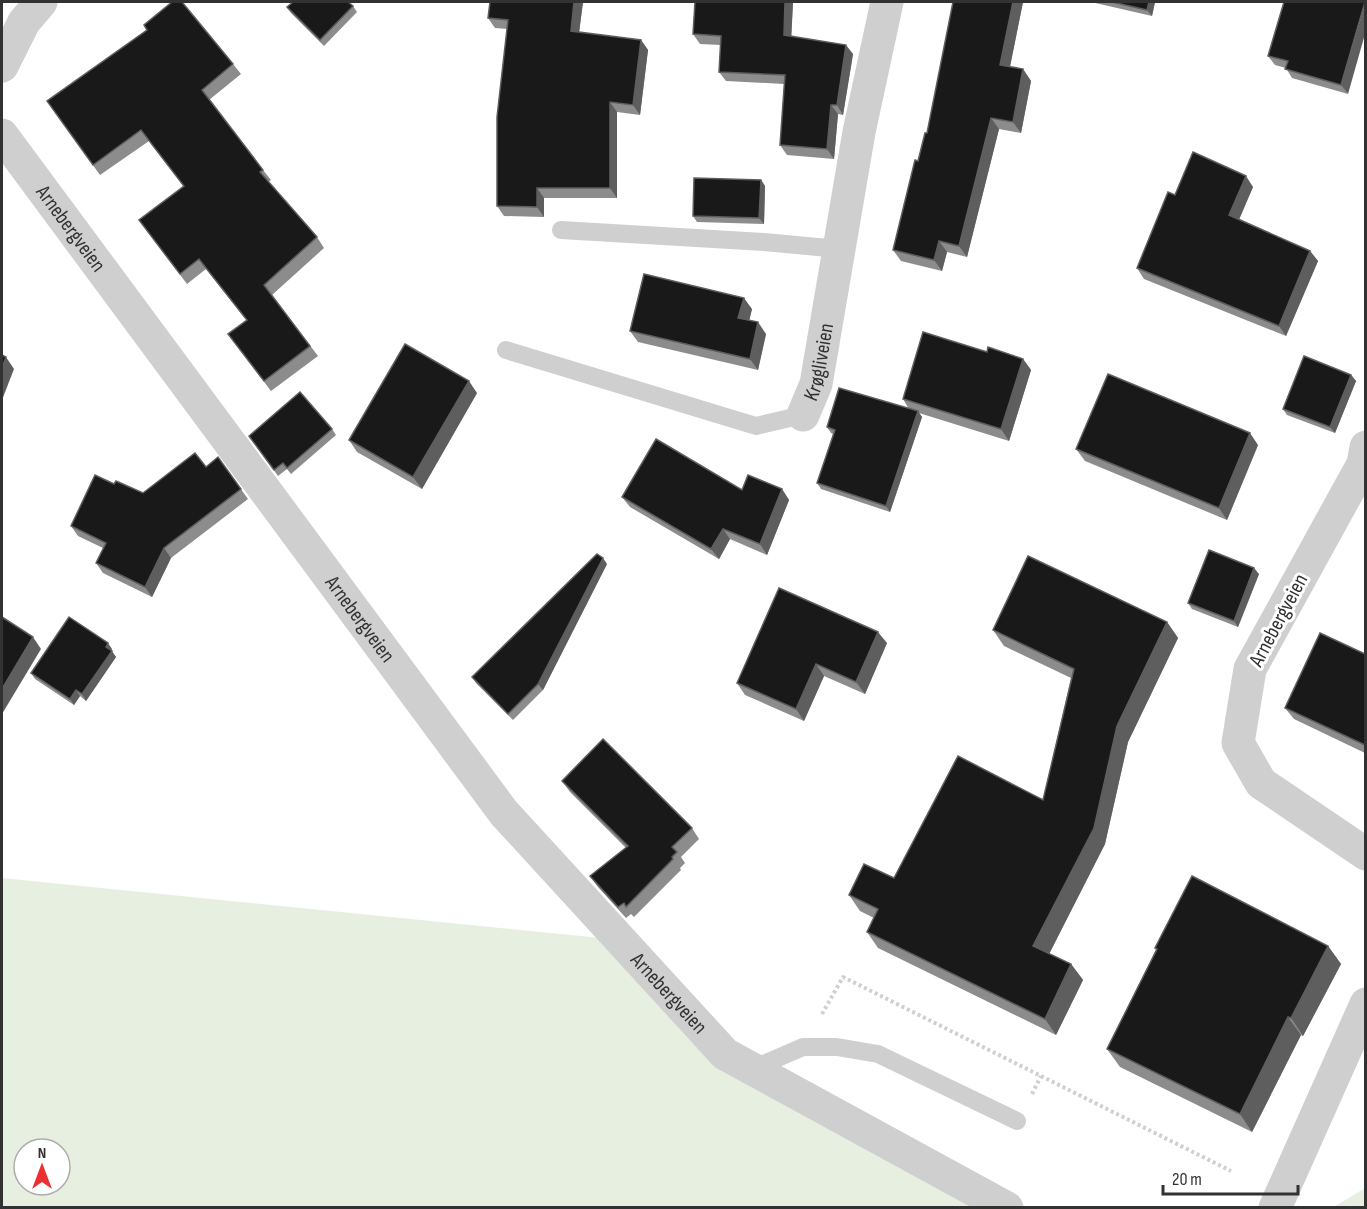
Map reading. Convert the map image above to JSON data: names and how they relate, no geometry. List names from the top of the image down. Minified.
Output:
{"streets":{"street":["Arnebergveien","Krøgliveien"]},"scale_bar":"20 m","north":"top"}
